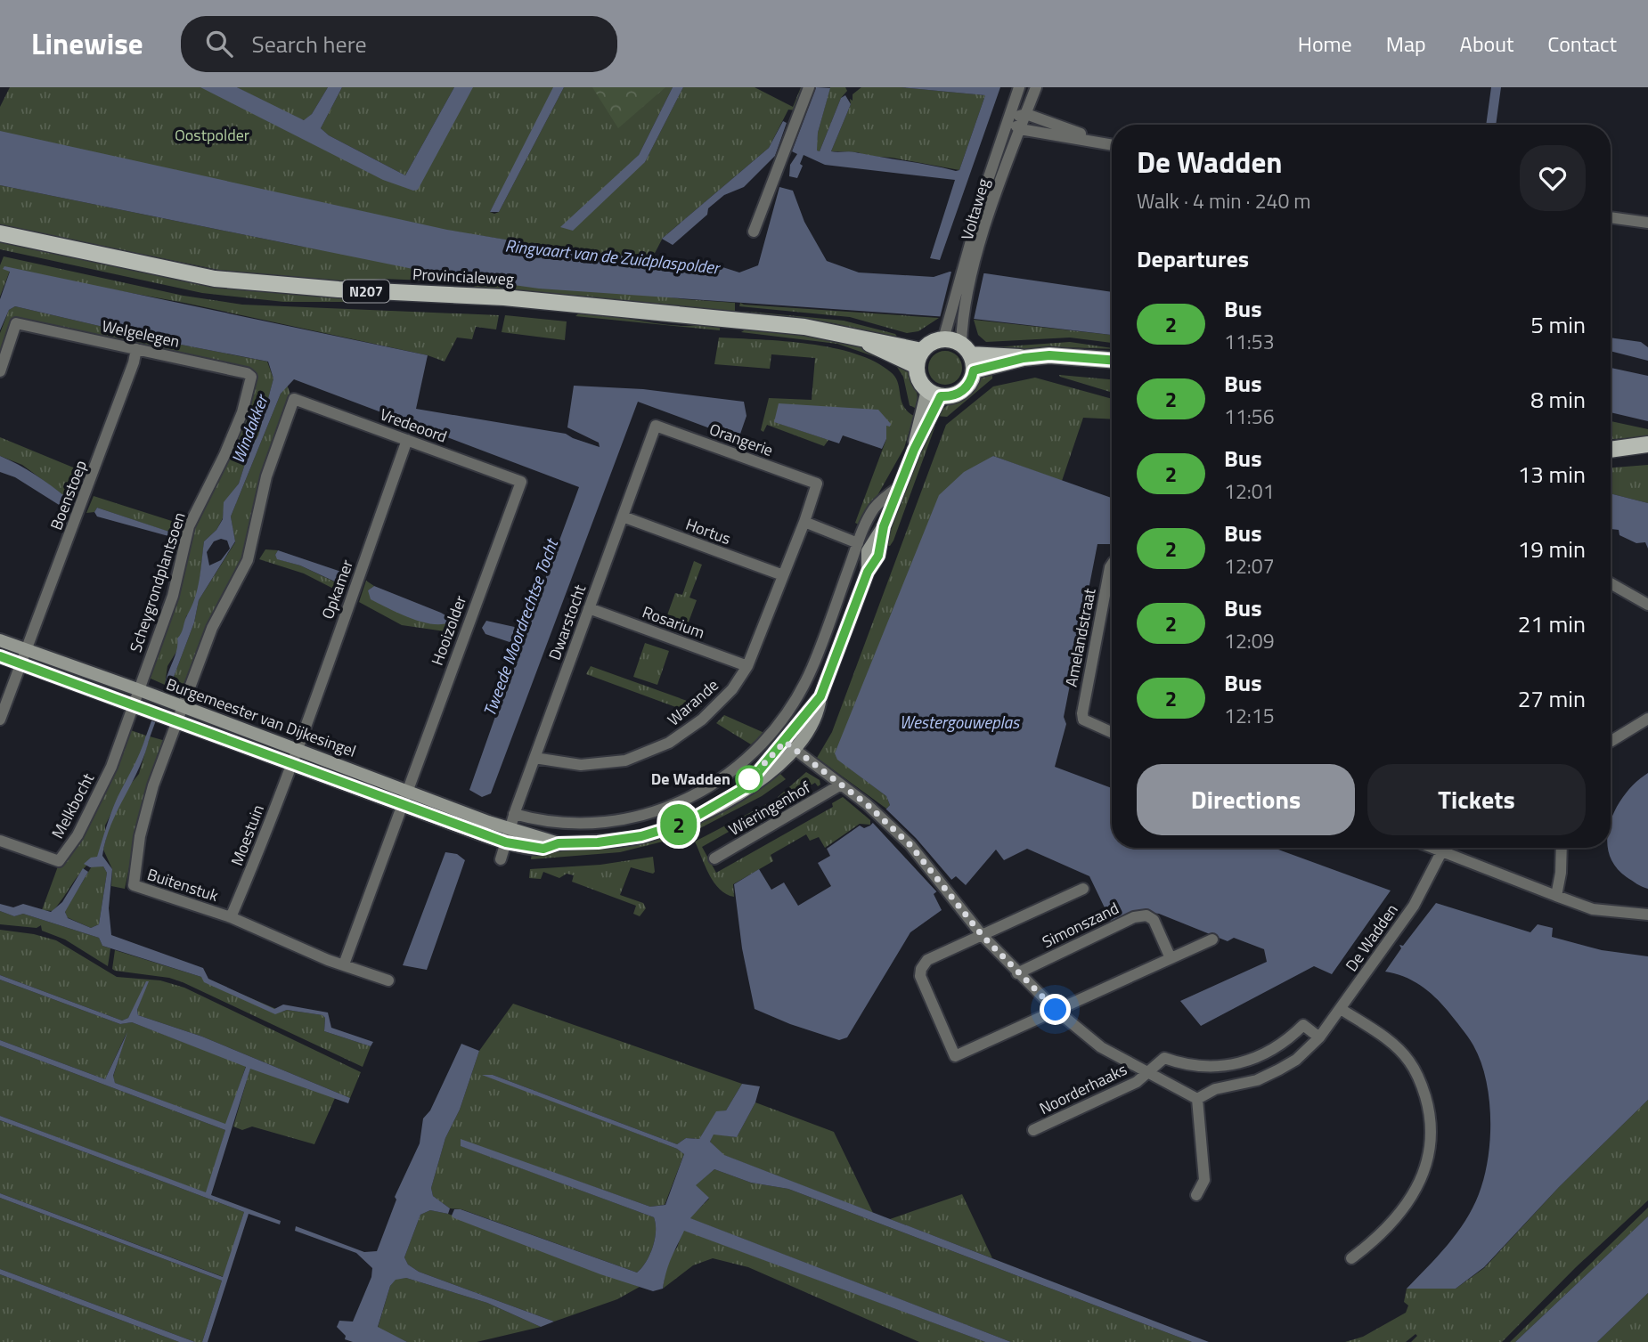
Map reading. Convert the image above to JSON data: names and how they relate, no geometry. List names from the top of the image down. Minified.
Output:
{"streets":{"main road":["Provincialeweg","N207"],"street":["Voltaweg","Welgelegen","Vredeoord","Orangerie","Boenstoep","Hortus","Scheygrondplantsoen","Opkamer","Dwarstocht","Rosarium","Hooizolder","Amelandstraat","Warande","Burgemeester van Dijkesingel","Melkbocht","Wieringenhof","Moestuin","Buitenstuk","Simonszand","De Wadden","Noorderhaaks"]},"crossings":[["Voltaweg","Provincialeweg"],["Voltaweg","Burgemeester van Dijkesingel"],["Provincialeweg","Burgemeester van Dijkesingel"],["Welgelegen","Boenstoep"],["Welgelegen","Scheygrondplantsoen"],["Vredeoord","Opkamer"],["Vredeoord","Hooizolder"],["Vredeoord","Burgemeester van Dijkesingel"],["Orangerie","Dwarstocht"],["Orangerie","Warande"],["Boenstoep","Burgemeester van Dijkesingel"],["Hortus","Dwarstocht"],["Hortus","Warande"],["Scheygrondplantsoen","Burgemeester van Dijkesingel"],["Scheygrondplantsoen","Melkbocht"],["Opkamer","Burgemeester van Dijkesingel"],["Opkamer","Moestuin"],["Dwarstocht","Rosarium"],["Dwarstocht","Warande"],["Dwarstocht","Burgemeester van Dijkesingel"],["Rosarium","Warande"],["Hooizolder","Burgemeester van Dijkesingel"],["Burgemeester van Dijkesingel","Melkbocht"],["Burgemeester van Dijkesingel","Moestuin"],["Burgemeester van Dijkesingel","Buitenstuk"],["Moestuin","Buitenstuk"]],"water":["Ringvaart van de Zuidplaspolder","Windakker","Tweede Moordrechtse Tocht","Westergouweplas"],"parks":["Oostpolder"],"places":["De Wadden"],"lines":["bus line 2"],"page":{"header":"Linewise","search":"Search here","nav":["Home","Map","About","Contact"],"on_map":"2","heading":[["De Wadden","Walk · 4 min · 240 m"],"Departures"],"list":[{"mark":"2","name":"Bus","note":"11:53","value":"5 min"},{"mark":"2","name":"Bus","note":"11:56","value":"8 min"},{"mark":"2","name":"Bus","note":"12:01","value":"13 min"},{"mark":"2","name":"Bus","note":"12:07","value":"19 min"},{"mark":"2","name":"Bus","note":"12:09","value":"21 min"},{"mark":"2","name":"Bus","note":"12:15","value":"27 min"}],"buttons":["Directions","Tickets"]}}
